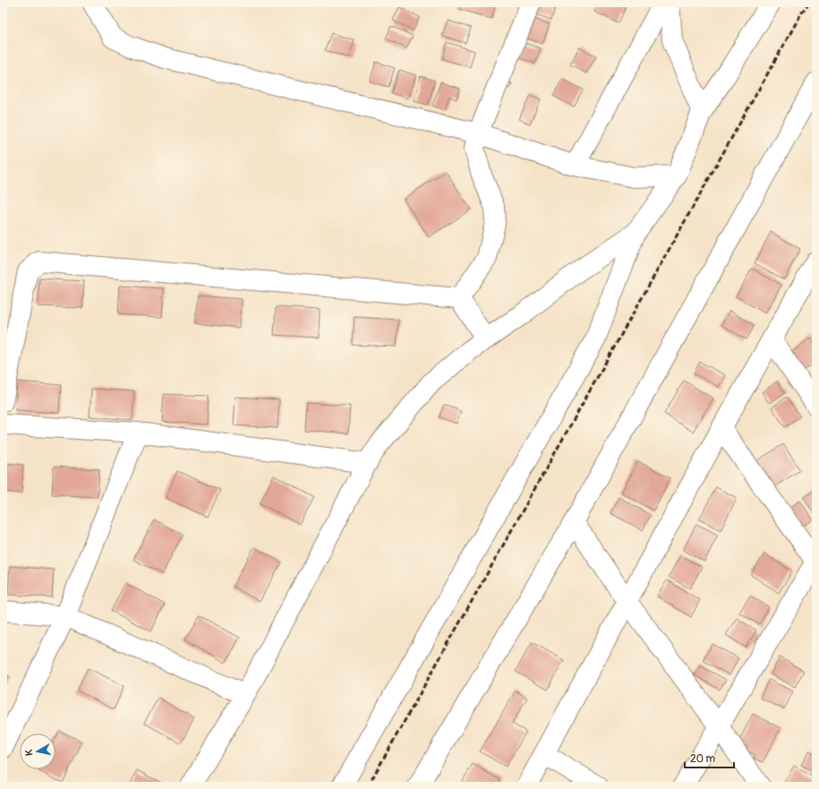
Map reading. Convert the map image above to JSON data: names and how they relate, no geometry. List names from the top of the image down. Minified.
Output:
{"scale_bar":"20 m","north":"left"}
